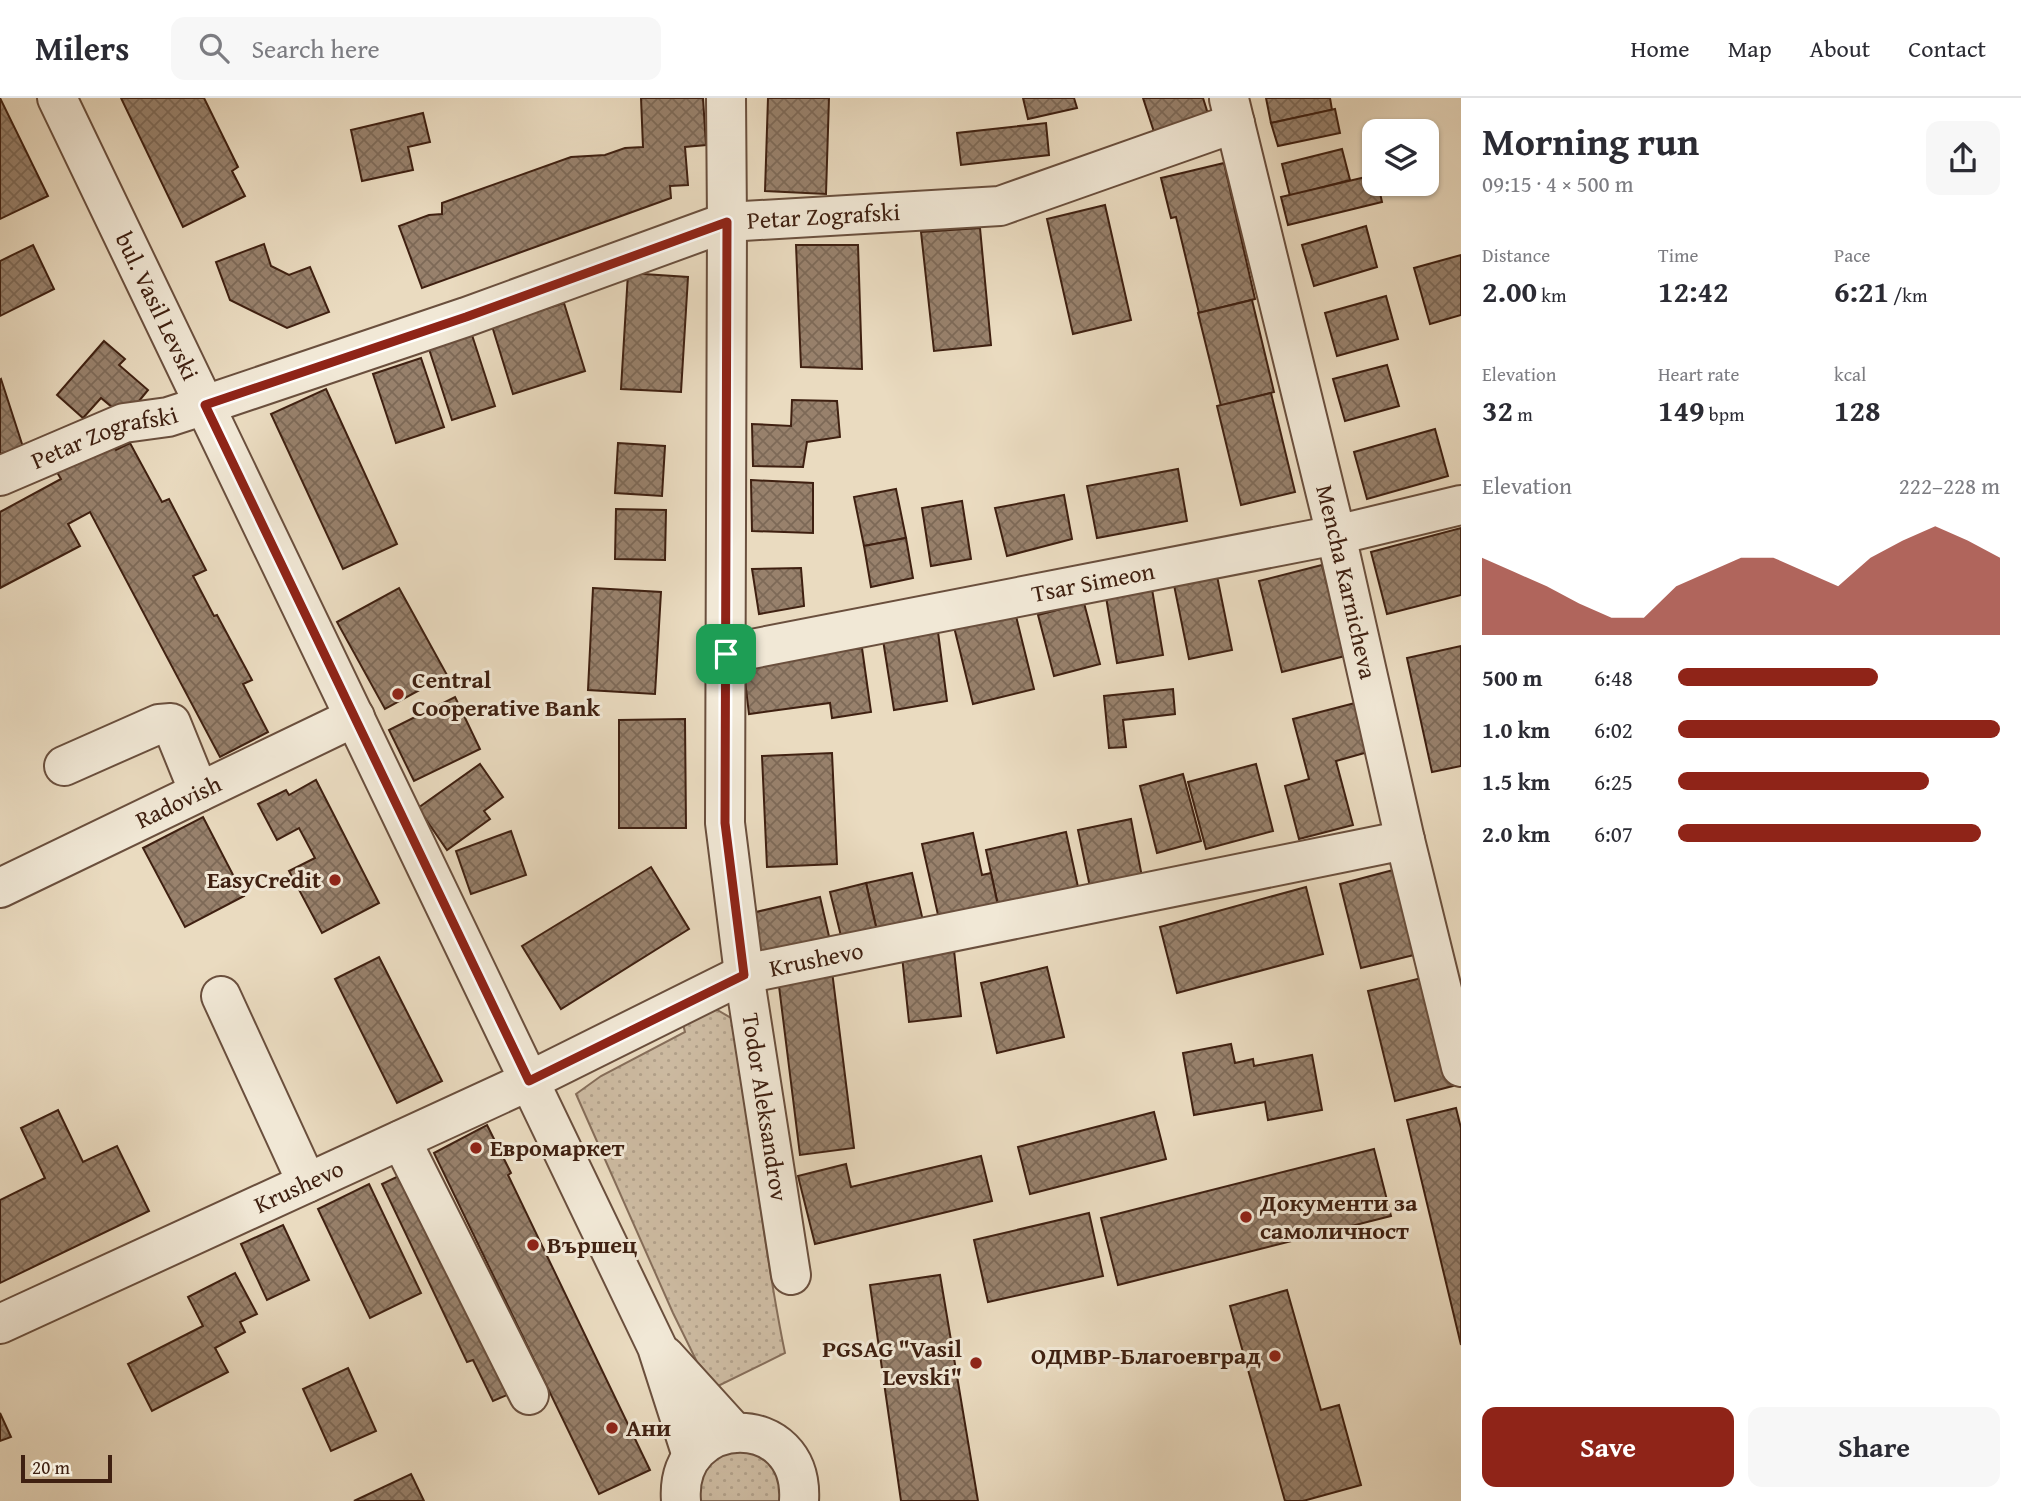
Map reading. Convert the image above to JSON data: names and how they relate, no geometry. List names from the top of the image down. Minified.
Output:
{"streets":{"street":["Petar Zografski","bul. Vasil Levski","Tsar Simeon","Mencha Karnicheva","Radovish","Krushevo","Todor Aleksandrov"]},"crossings":[["Petar Zografski","bul. Vasil Levski"],["Petar Zografski","Mencha Karnicheva"],["Petar Zografski","Todor Aleksandrov"],["bul. Vasil Levski","Radovish"],["bul. Vasil Levski","Krushevo"],["Tsar Simeon","Mencha Karnicheva"],["Tsar Simeon","Todor Aleksandrov"],["Mencha Karnicheva","Krushevo"],["Krushevo","Todor Aleksandrov"]],"places":["Central Cooperative Bank","EasyCredit","Евромаркет","Документи за самоличност","Вършец","ОДМВР-Благоевград","PGSAG \"Vasil Levski\"","Ани"],"scale_bar":"20 m","page":{"header":"Milers","search":"Search here","nav":["Home","Map","About","Contact"],"heading":["Morning run","09:15 · 4 × 500 m"],"stats":[["Distance","2.00 km"],["Time","12:42"],["Pace","6:21 /km"],["Elevation","32 m"],["Heart rate","149 bpm"],["kcal","128"]],"chart":["Elevation","222–228 m"],"list":[{"name":"500 m","note":"6:48"},{"name":"1.0 km","note":"6:02"},{"name":"1.5 km","note":"6:25"},{"name":"2.0 km","note":"6:07"}],"buttons":["Save","Share"],"scale":"20 m"}}
